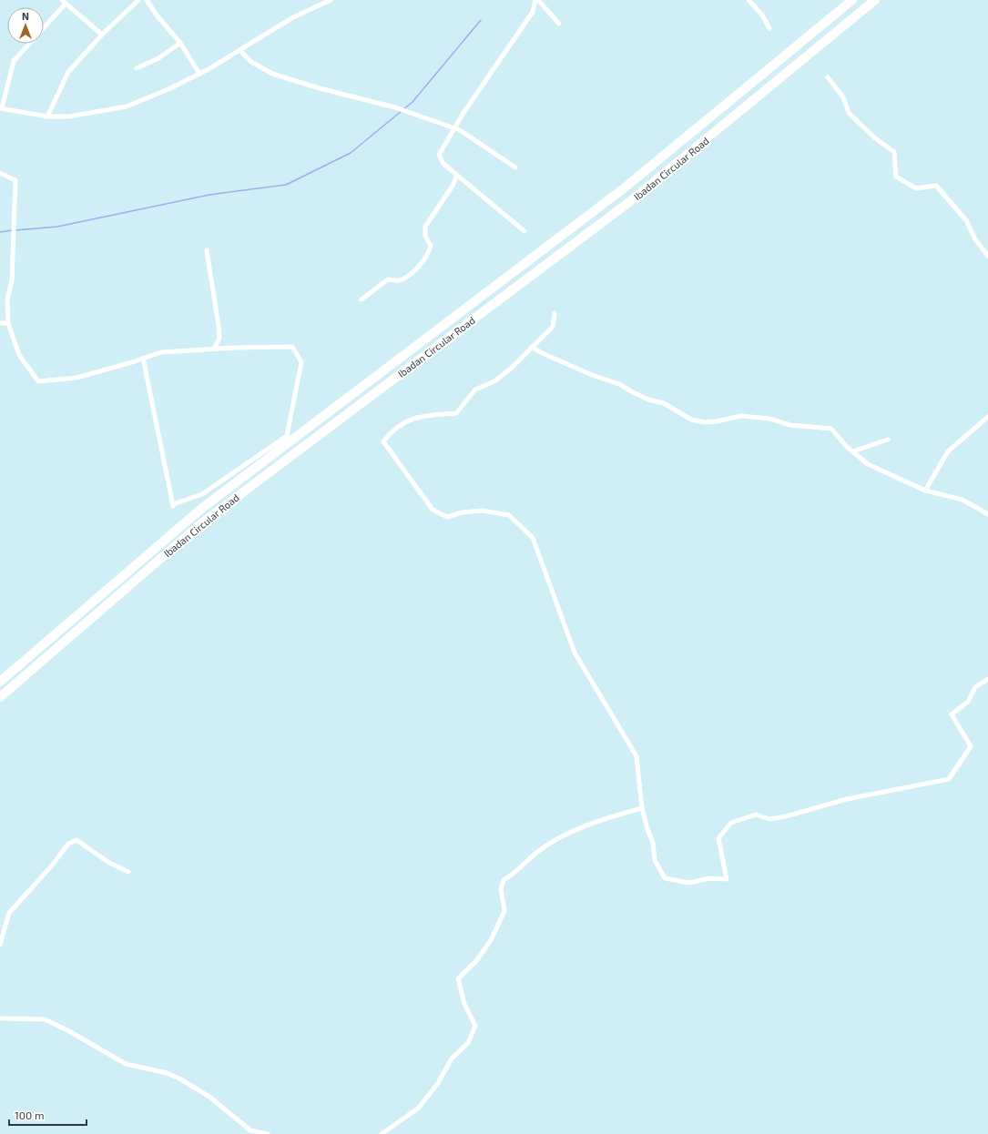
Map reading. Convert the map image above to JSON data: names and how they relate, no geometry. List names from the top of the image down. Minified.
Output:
{"streets":{"highway":["Ibadan Circular Road"]},"scale_bar":"100 m","north":"top"}
